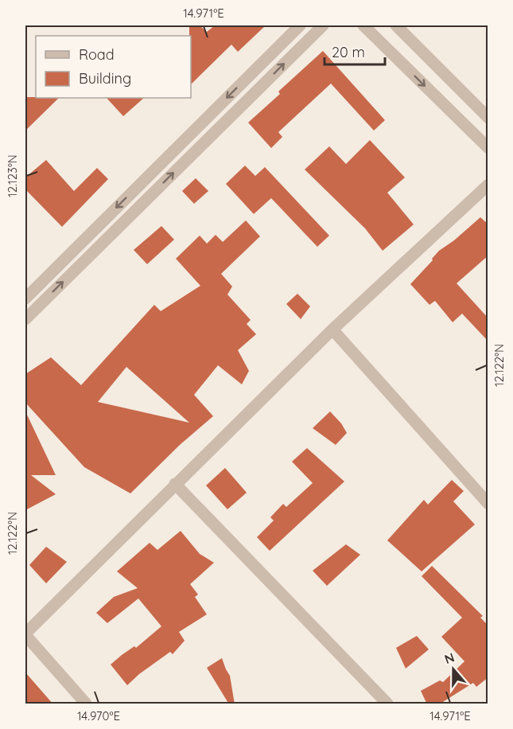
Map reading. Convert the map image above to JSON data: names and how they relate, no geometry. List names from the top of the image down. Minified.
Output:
{"legend":["Road","Building"],"scale_bar":"20 m","north":"top","coordinates":["14.971°E","12.123°N","12.122°N","14.970°E"]}
